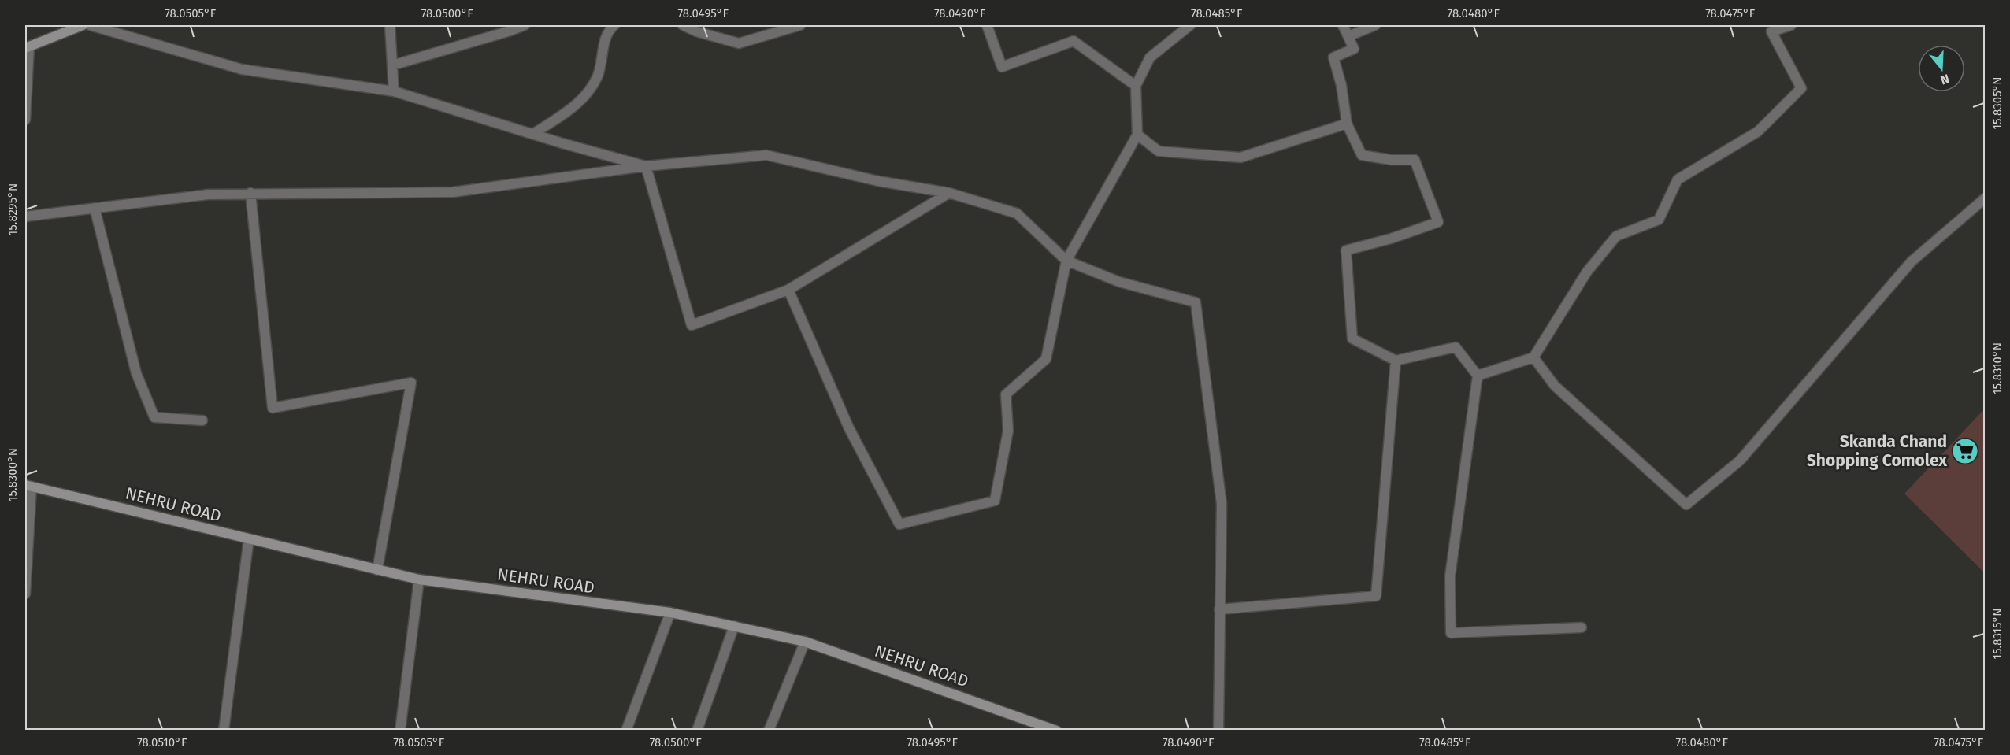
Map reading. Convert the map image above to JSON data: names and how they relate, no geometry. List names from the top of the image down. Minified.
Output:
{"streets":{"street":["NEHRU ROAD"]},"places":{"supermarket":["Skanda Chand Shopping Comolex"]},"north":"bottom","coordinates":["78.0505°E","78.0500°E","78.0495°E","78.0490°E","78.0485°E","78.0480°E","78.0475°E","15.8305°N","15.8295°N","15.8310°N","15.8300°N","15.8315°N","78.0510°E"]}
